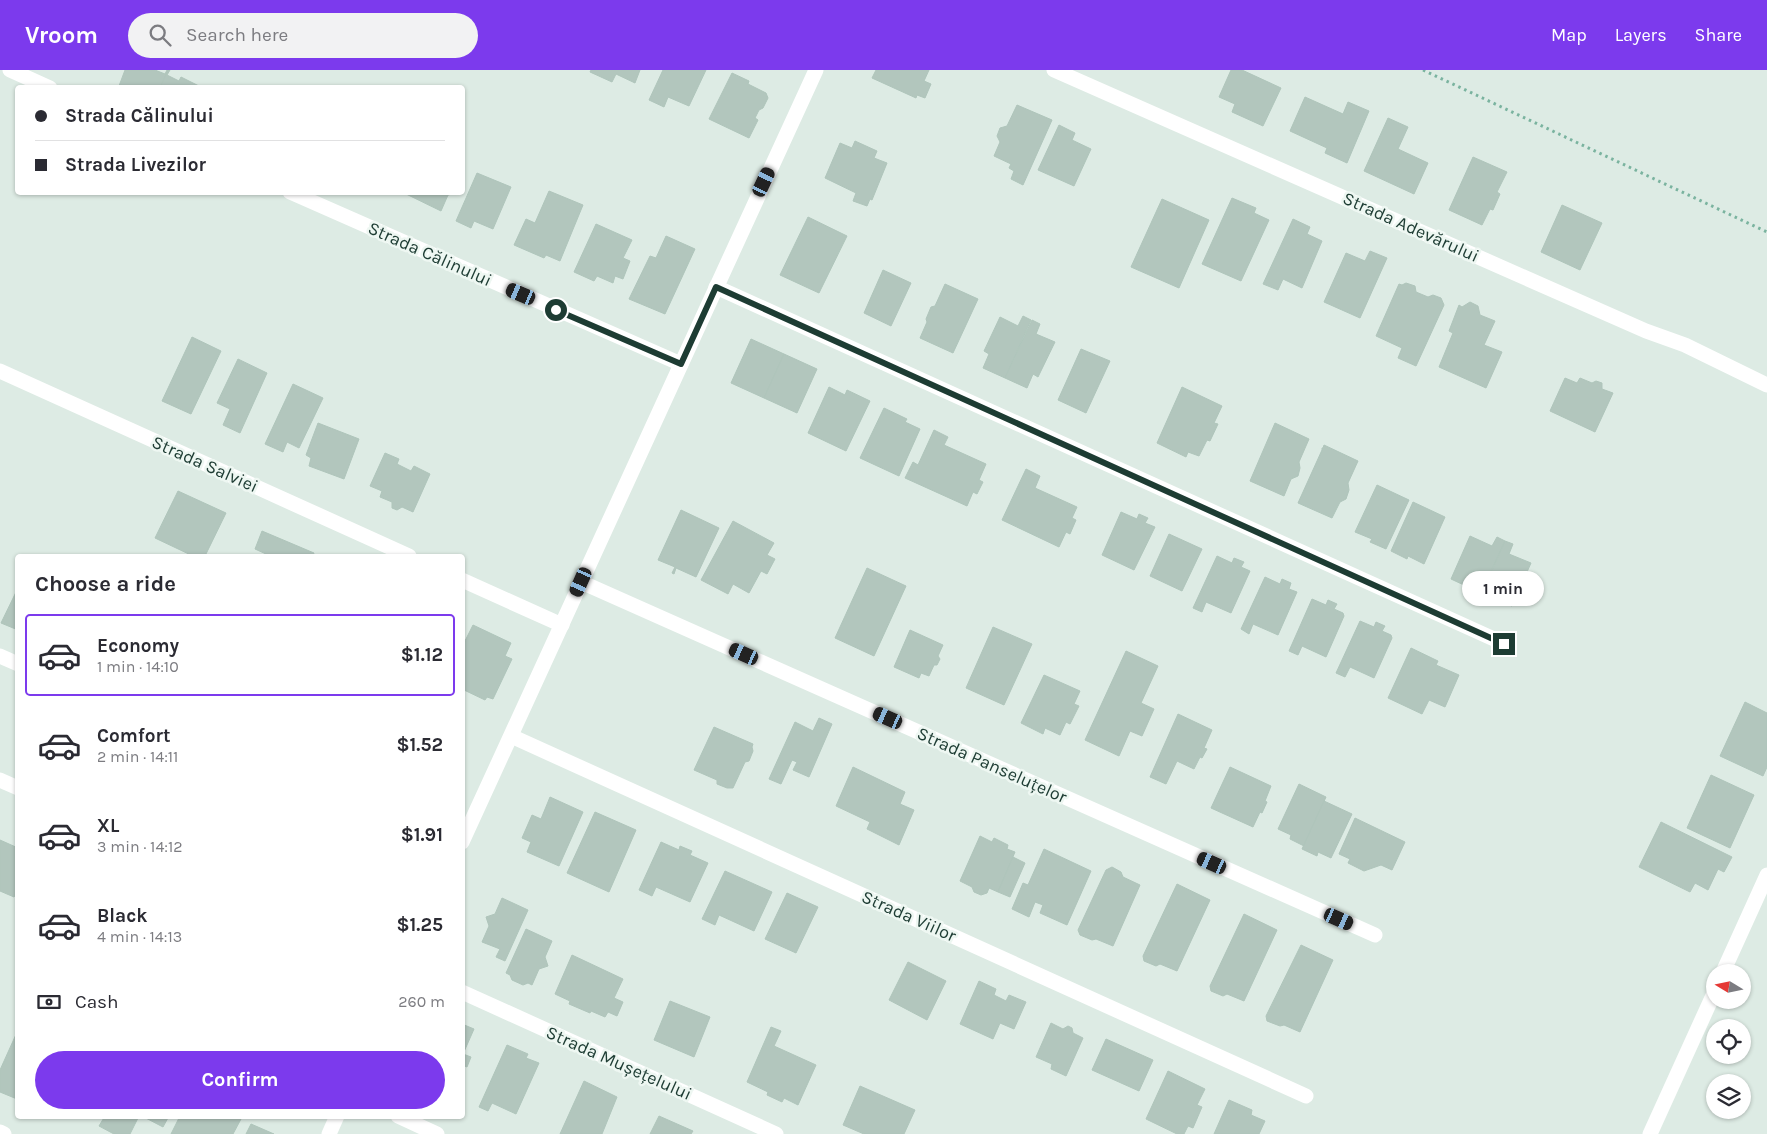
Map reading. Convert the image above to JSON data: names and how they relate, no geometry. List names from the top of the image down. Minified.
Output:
{"streets":{"street":["Strada Adevărului","Strada Călinului","Strada Salviei","Strada Panseluțelor","Strada Viilor","Strada Mușețelului"]},"north":"left","page":{"header":"Vroom","search":"Search here","nav":["Map","Layers","Share"],"banner":["Strada Călinului","Strada Livezilor"],"heading":"Choose a ride","bubble":"1 min","list":[{"name":"Economy","note":"1 min · 14:10","value":"$1.12"},{"name":"Comfort","note":"2 min · 14:11","value":"$1.52"},{"name":"XL","note":"3 min · 14:12","value":"$1.91"},{"name":"Black","note":"4 min · 14:13","value":"$1.25"}],"pay":["Cash","260 m"],"buttons":"Confirm"}}
